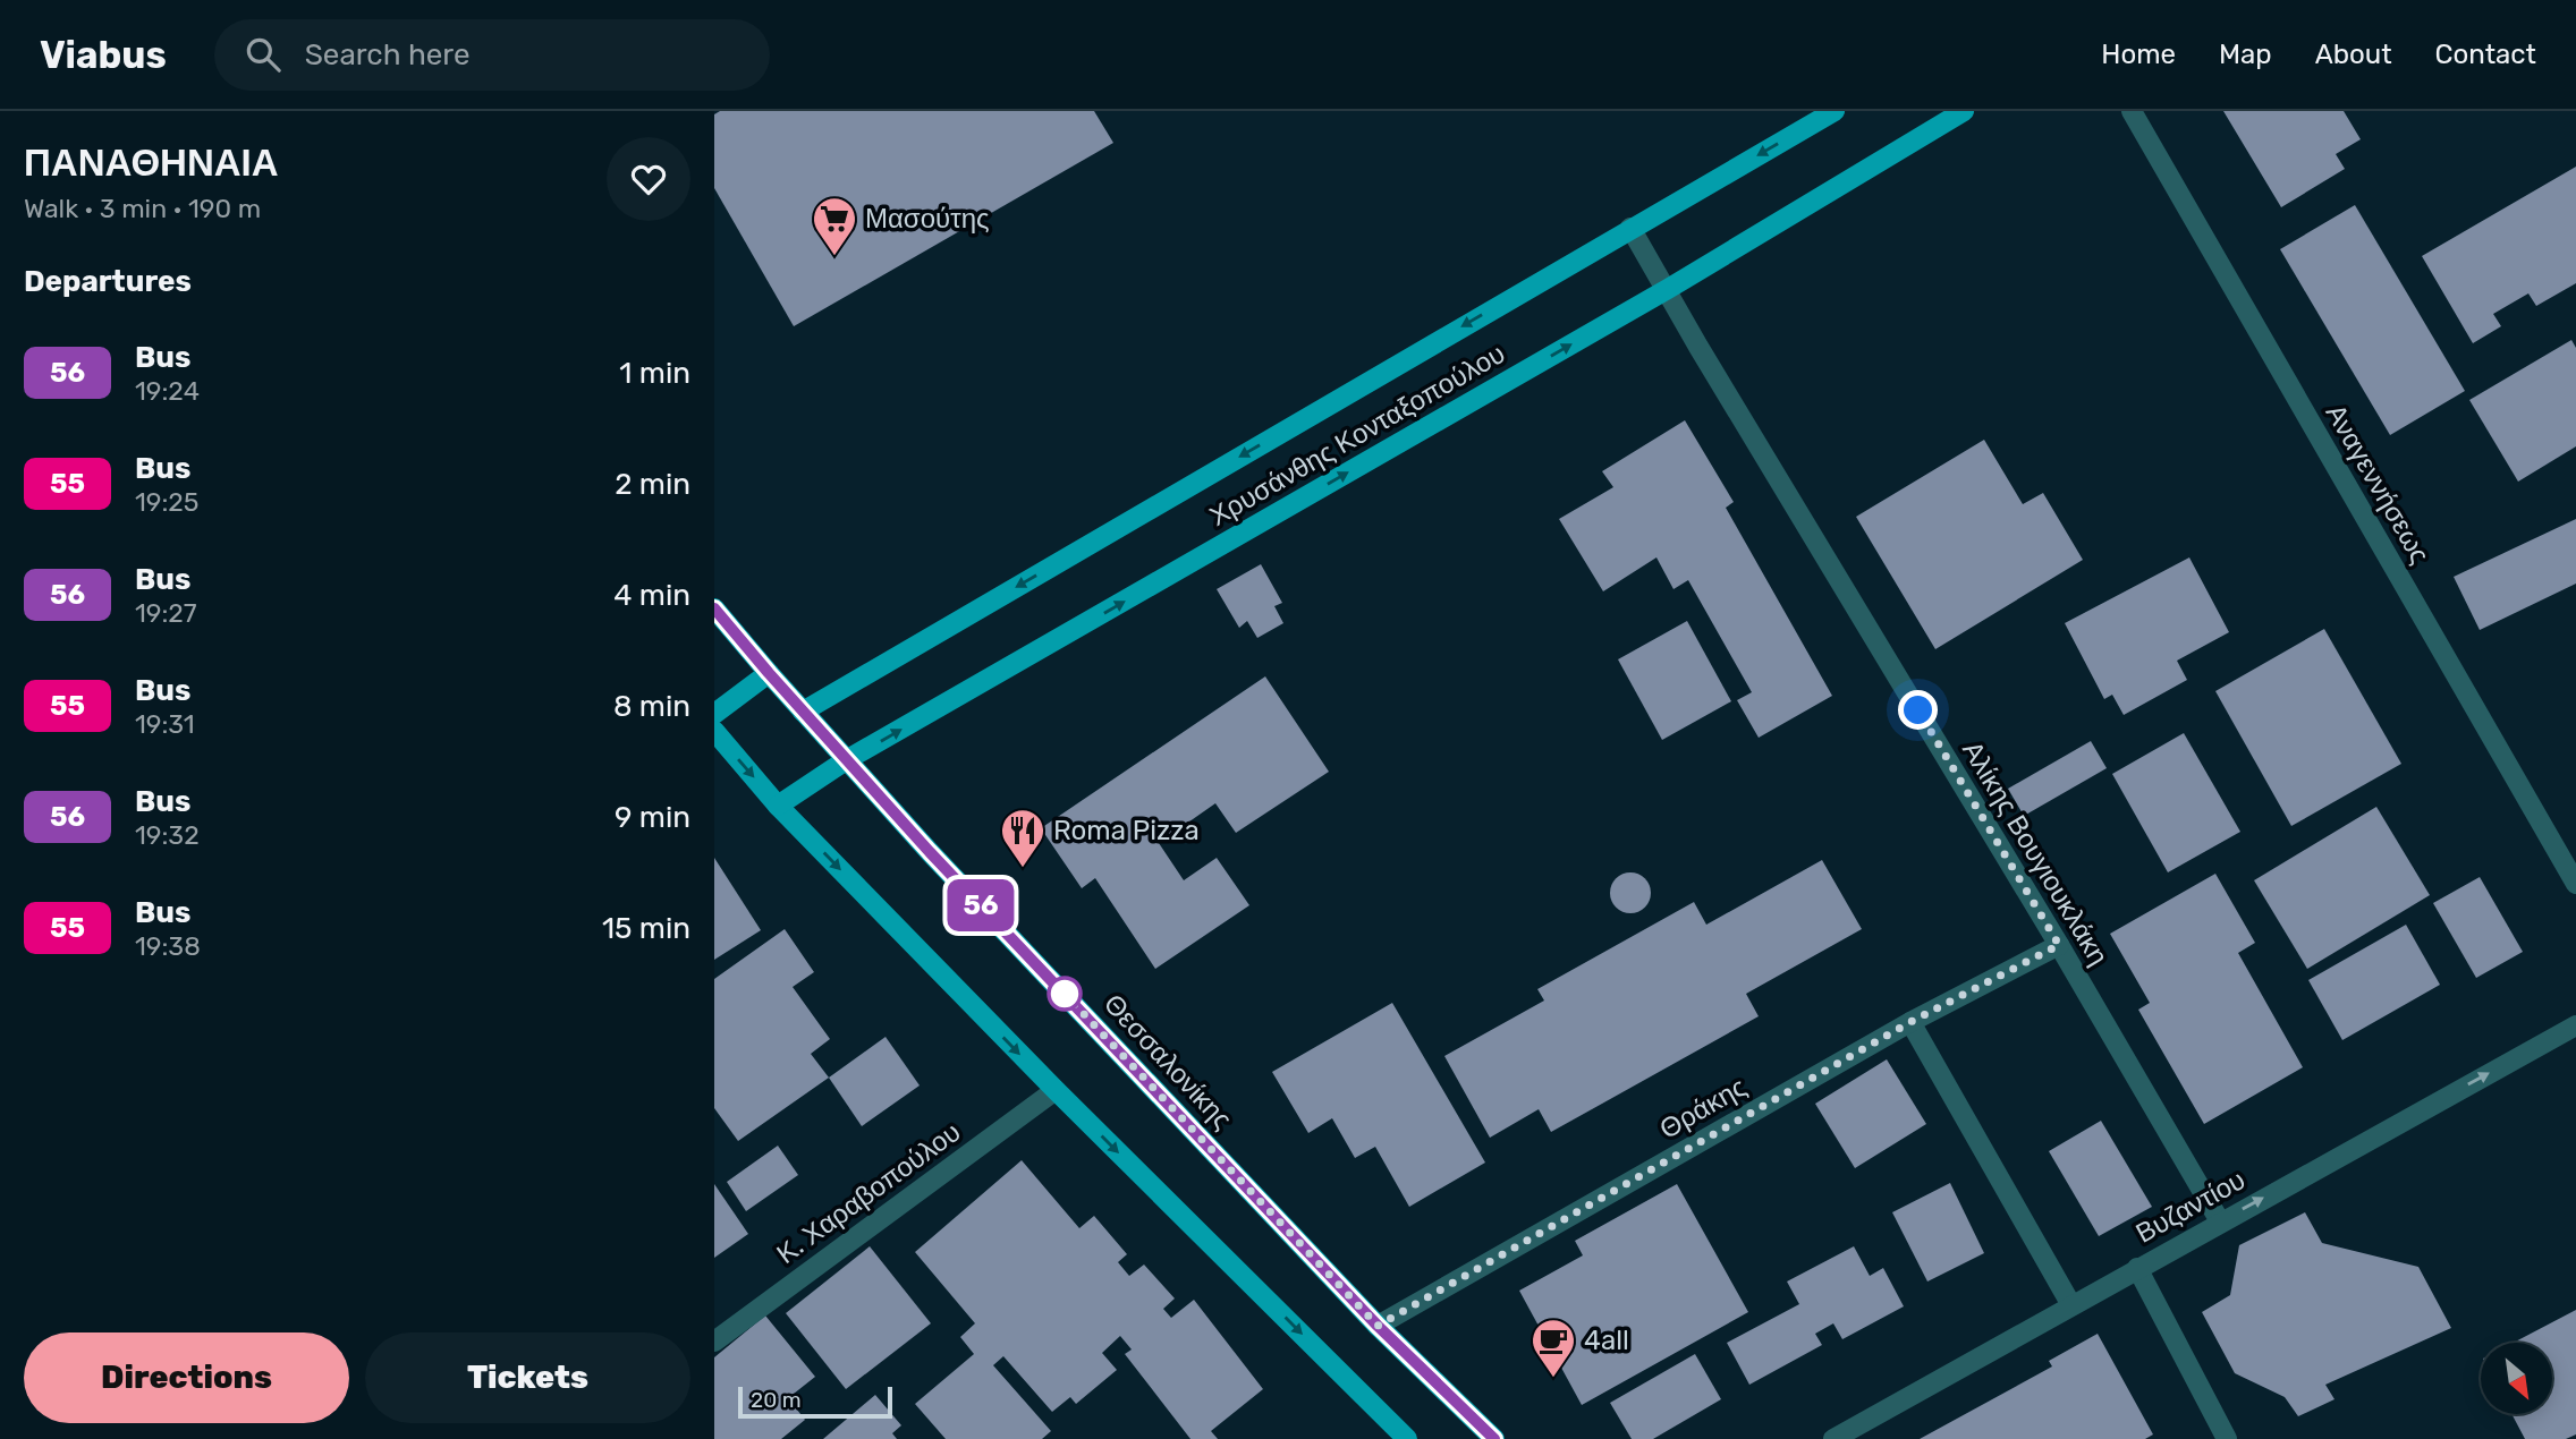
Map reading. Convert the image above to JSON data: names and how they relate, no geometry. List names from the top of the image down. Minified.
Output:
{"streets":{"main road":["Χρυσάνθης Κονταξοπούλου","Θεσσαλονίκης"],"street":["Αναγεννήσεως","Αλίκης Βουγιουκλάκη","Θράκης","Κ. Χαραβοπούλου","Βυζαντίου"]},"crossings":[["Χρυσάνθης Κονταξοπούλου","Αλίκης Βουγιουκλάκη"],["Χρυσάνθης Κονταξοπούλου","Θεσσαλονίκης"],["Αλίκης Βουγιουκλάκη","Θράκης"],["Αλίκης Βουγιουκλάκη","Βυζαντίου"],["Θεσσαλονίκης","Θράκης"]],"one_way":["Βυζαντίου"],"places":{"supermarket":["Μασούτης"],"restaurant":["Roma Pizza"],"cafe":["4all"]},"lines":["bus line 56"],"scale_bar":"20 m","north":"bottom right","page":{"header":"Viabus","search":"Search here","nav":["Home","Map","About","Contact"],"heading":[["ΠΑΝΑΘΗΝΑΙΑ","Walk · 3 min · 190 m"],"Departures"],"on_map":"56","list":[{"mark":"56","name":"Bus","note":"19:24","value":"1 min"},{"mark":"55","name":"Bus","note":"19:25","value":"2 min"},{"mark":"56","name":"Bus","note":"19:27","value":"4 min"},{"mark":"55","name":"Bus","note":"19:31","value":"8 min"},{"mark":"56","name":"Bus","note":"19:32","value":"9 min"},{"mark":"55","name":"Bus","note":"19:38","value":"15 min"}],"buttons":["Directions","Tickets"],"scale":"20 m"}}
